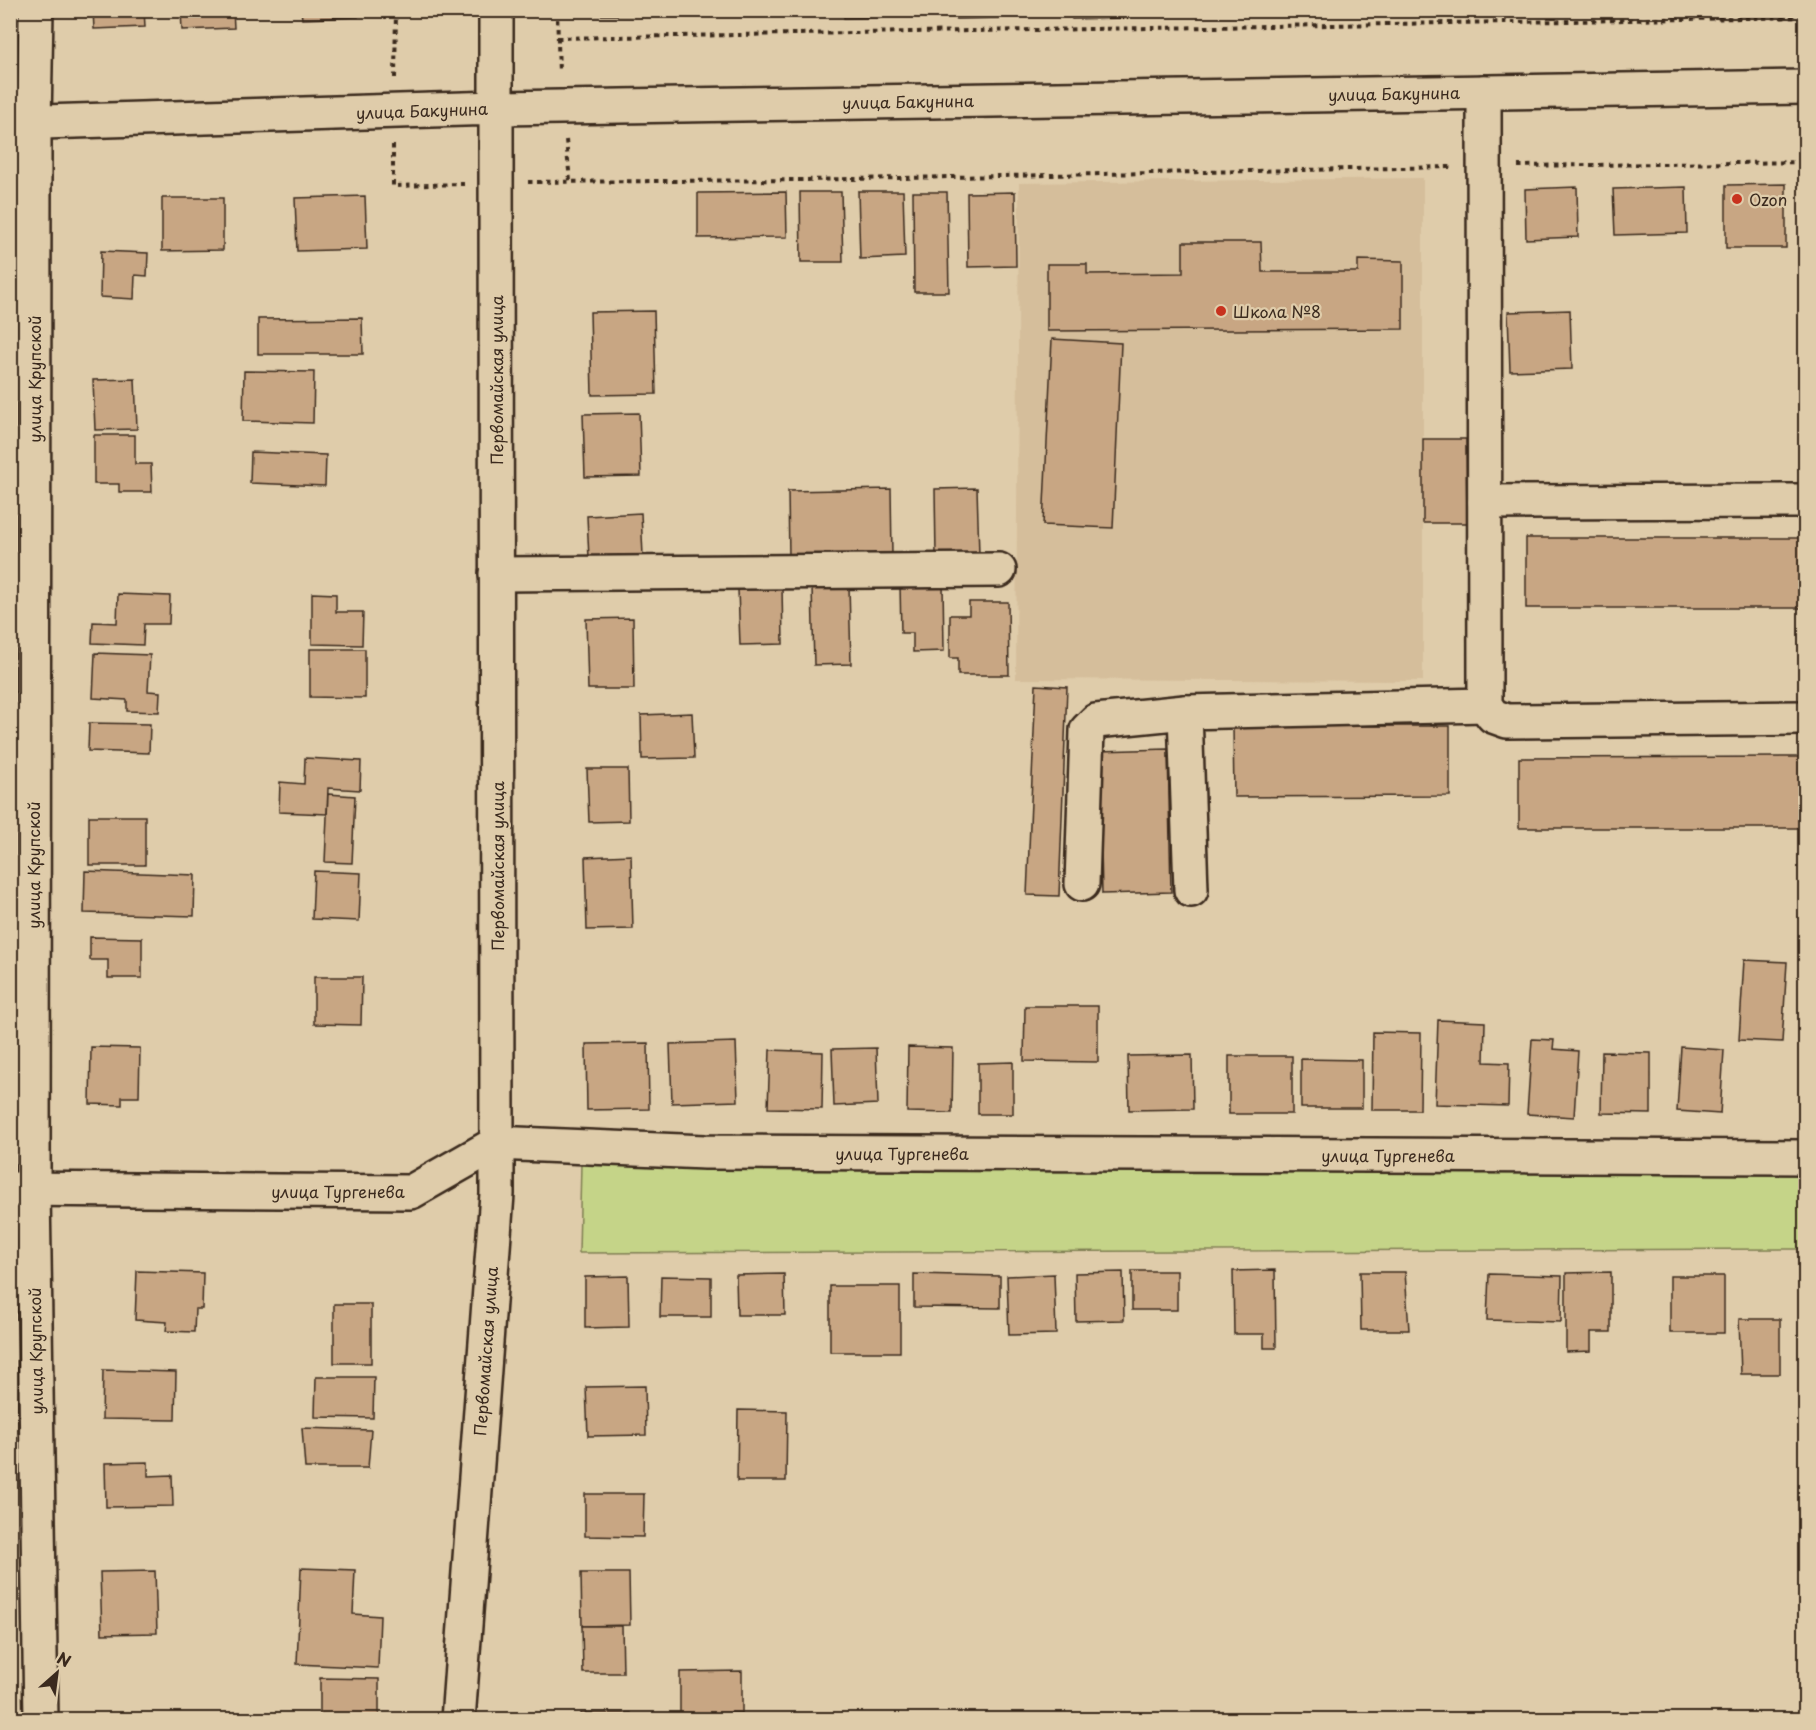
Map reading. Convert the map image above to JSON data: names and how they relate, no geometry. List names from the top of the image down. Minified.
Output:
{"streets":{"street":["улица Бакунина","улица Крупской","Первомайская улица","улица Тургенева"]},"crossings":[["улица Бакунина","улица Крупской"],["улица Бакунина","Первомайская улица"],["улица Крупской","улица Тургенева"],["Первомайская улица","улица Тургенева"]],"places":["Ozon","Школа №8"],"north":"top right"}
